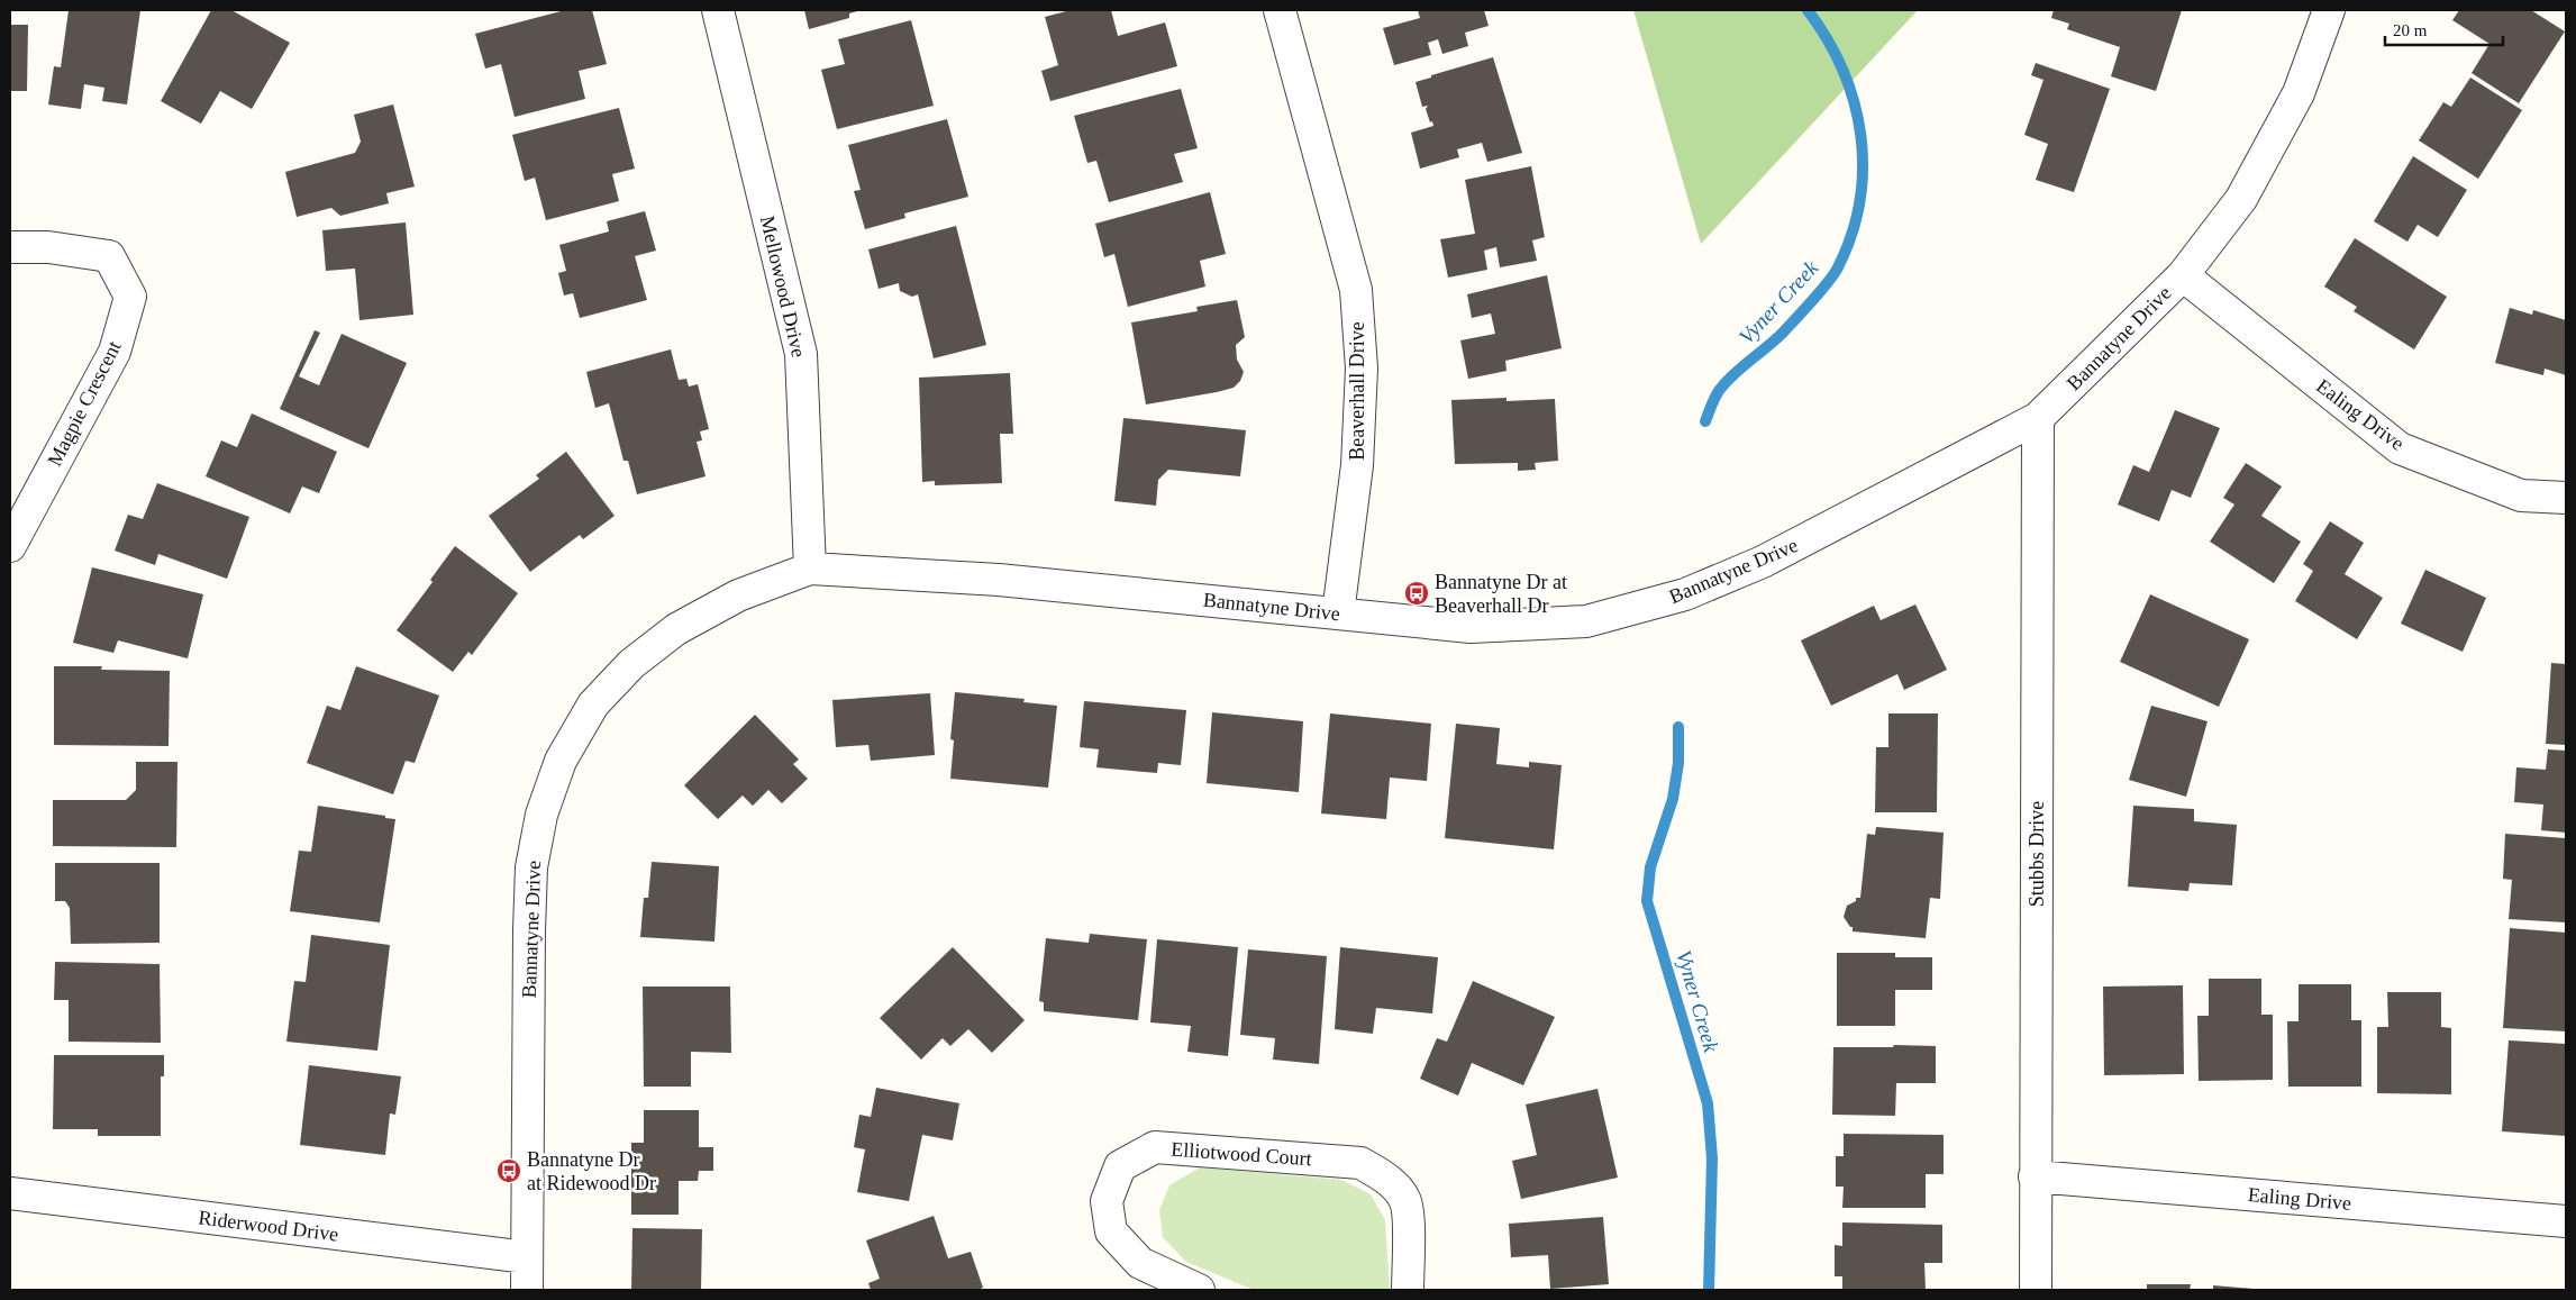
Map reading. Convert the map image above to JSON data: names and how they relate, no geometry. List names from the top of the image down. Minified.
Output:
{"streets":{"street":["Mellowood Drive","Bannatyne Drive","Beaverhall Drive","Magpie Crescent","Ealing Drive","Stubbs Drive","Elliotwood Court","Riderwood Drive"]},"crossings":[["Mellowood Drive","Bannatyne Drive"],["Bannatyne Drive","Beaverhall Drive"],["Bannatyne Drive","Ealing Drive"],["Bannatyne Drive","Stubbs Drive"],["Bannatyne Drive","Riderwood Drive"],["Ealing Drive","Stubbs Drive"]],"water":["Vyner Creek"],"places":{"bus stop":["Bannatyne Dr at Beaverhall Dr","Bannatyne Dr at Ridewood Dr"]},"scale_bar":"20 m"}
